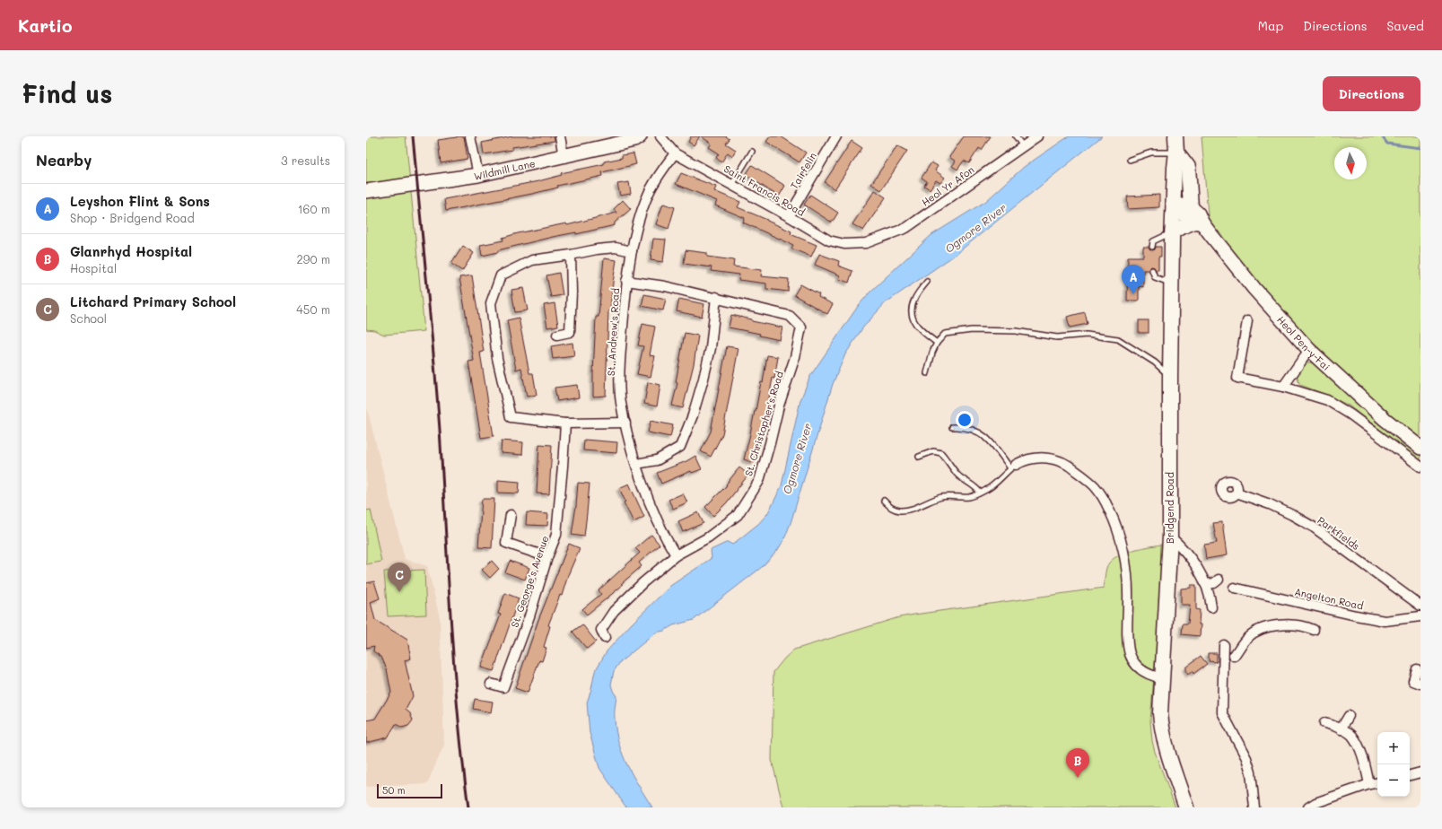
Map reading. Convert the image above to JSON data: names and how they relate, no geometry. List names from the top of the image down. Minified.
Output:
{"streets":{"main road":["Bridgend Road"],"street":["Wildmill Lane","Tairfelin","Heol Yr Afon","Saint Francis Road","St. Andrew's Road","Heol Pen-y-Fai","St. Christopher's Road","Parkfields","St. George's Avenue","Angelton Road"]},"crossings":[["Tairfelin","Saint Francis Road"],["Heol Yr Afon","Saint Francis Road"],["Saint Francis Road","St. Andrew's Road"],["St. Andrew's Road","St. Christopher's Road"],["Heol Pen-y-Fai","Bridgend Road"]],"water":["Ogmore River"],"scale_bar":"50 m","north":"bottom","page":{"header":"Kartio","nav":["Map","Directions","Saved"],"buttons":"Directions","title":"Find us","heading":["Nearby","3 results"],"list":[{"mark":"A","name":"Leyshon Flint & Sons","note":"Shop · Bridgend Road","value":"160 m"},{"mark":"B","name":"Glanrhyd Hospital","note":"Hospital","value":"290 m"},{"mark":"C","name":"Litchard Primary School","note":"School","value":"450 m"}],"pins":["A","C","B"],"map_buttons":["+","−"],"scale":"50 m"}}
